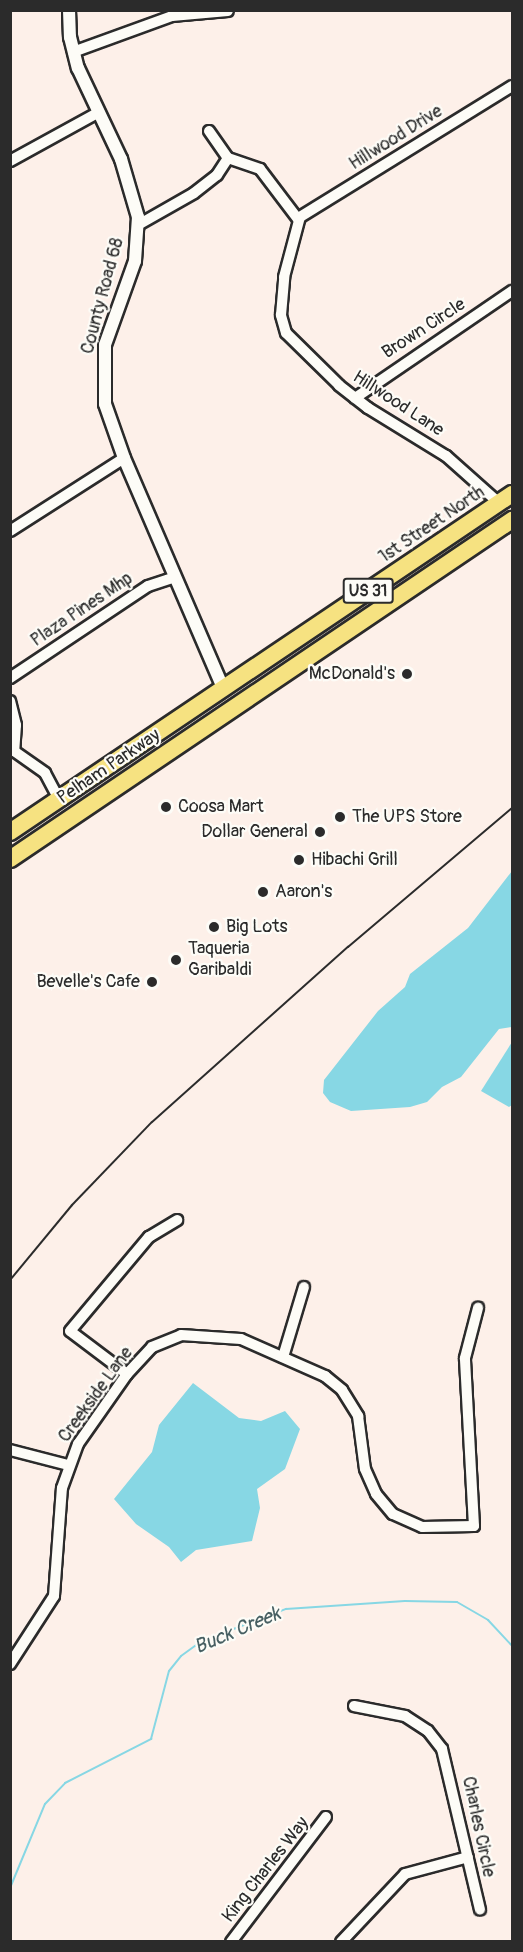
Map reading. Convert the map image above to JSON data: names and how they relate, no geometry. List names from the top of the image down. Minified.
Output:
{"streets":{"main road":["1st Street North","US 31","Pelham Parkway"],"street":["Hillwood Drive","County Road 68","Brown Circle","Hillwood Lane","Plaza Pines Mhp","Creekside Lane","Charles Circle","King Charles Way"]},"crossings":[["Hillwood Drive","Hillwood Lane"],["County Road 68","1st Street North"],["County Road 68","Plaza Pines Mhp"],["County Road 68","Pelham Parkway"],["Brown Circle","Hillwood Lane"],["Hillwood Lane","1st Street North"],["1st Street North","Pelham Parkway"],["US 31","Pelham Parkway"]],"water":["Buck Creek"],"places":["McDonald's","Coosa Mart","The UPS Store","Dollar General","Hibachi Grill","Aaron's","Big Lots","Taqueria Garibaldi","Bevelle's Cafe"]}
